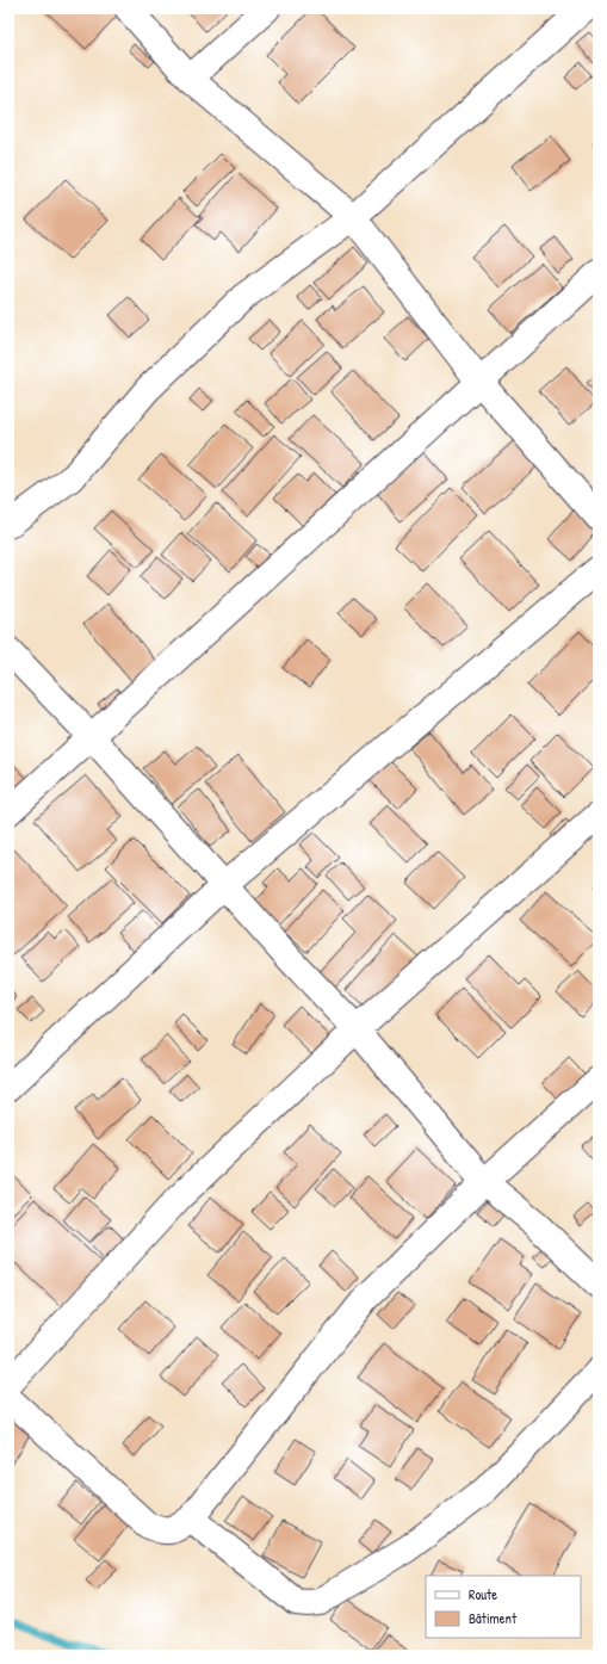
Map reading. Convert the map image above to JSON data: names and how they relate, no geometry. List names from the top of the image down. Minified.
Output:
{"legend":["Route","Bâtiment"]}
